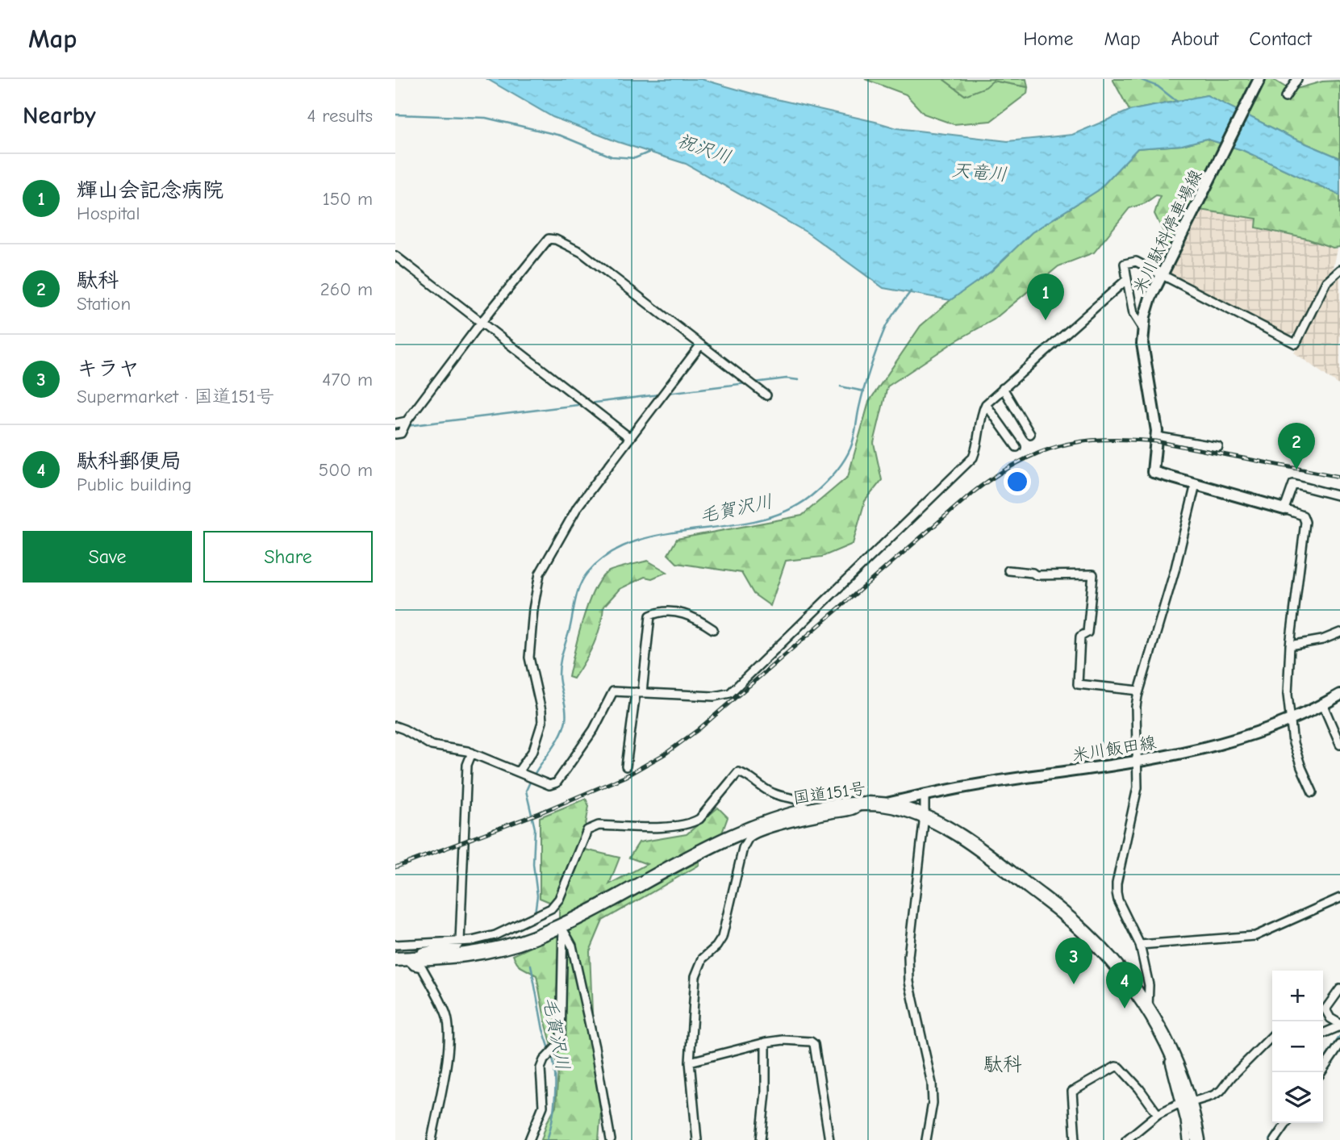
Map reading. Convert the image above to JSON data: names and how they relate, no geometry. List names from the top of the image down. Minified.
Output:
{"streets":{"highway":["国道151号"],"main road":["米川駄科停車場線","米川飯田線"]},"crossings":[["米川飯田線","国道151号"]],"districts":["駄科"],"water":["祝沢川","天竜川","毛賀沢川"],"page":{"header":"Map","nav":["Home","Map","About","Contact"],"heading":["Nearby","4 results"],"list":[{"mark":"1","name":"輝山会記念病院","note":"Hospital","value":"150 m"},{"mark":"2","name":"駄科","note":"Station","value":"260 m"},{"mark":"3","name":"キラヤ","note":"Supermarket · 国道151号","value":"470 m"},{"mark":"4","name":"駄科郵便局","note":"Public building","value":"500 m"}],"pins":["1","2","3","4"],"buttons":["Save","Share"],"map_buttons":["+","−"]}}
